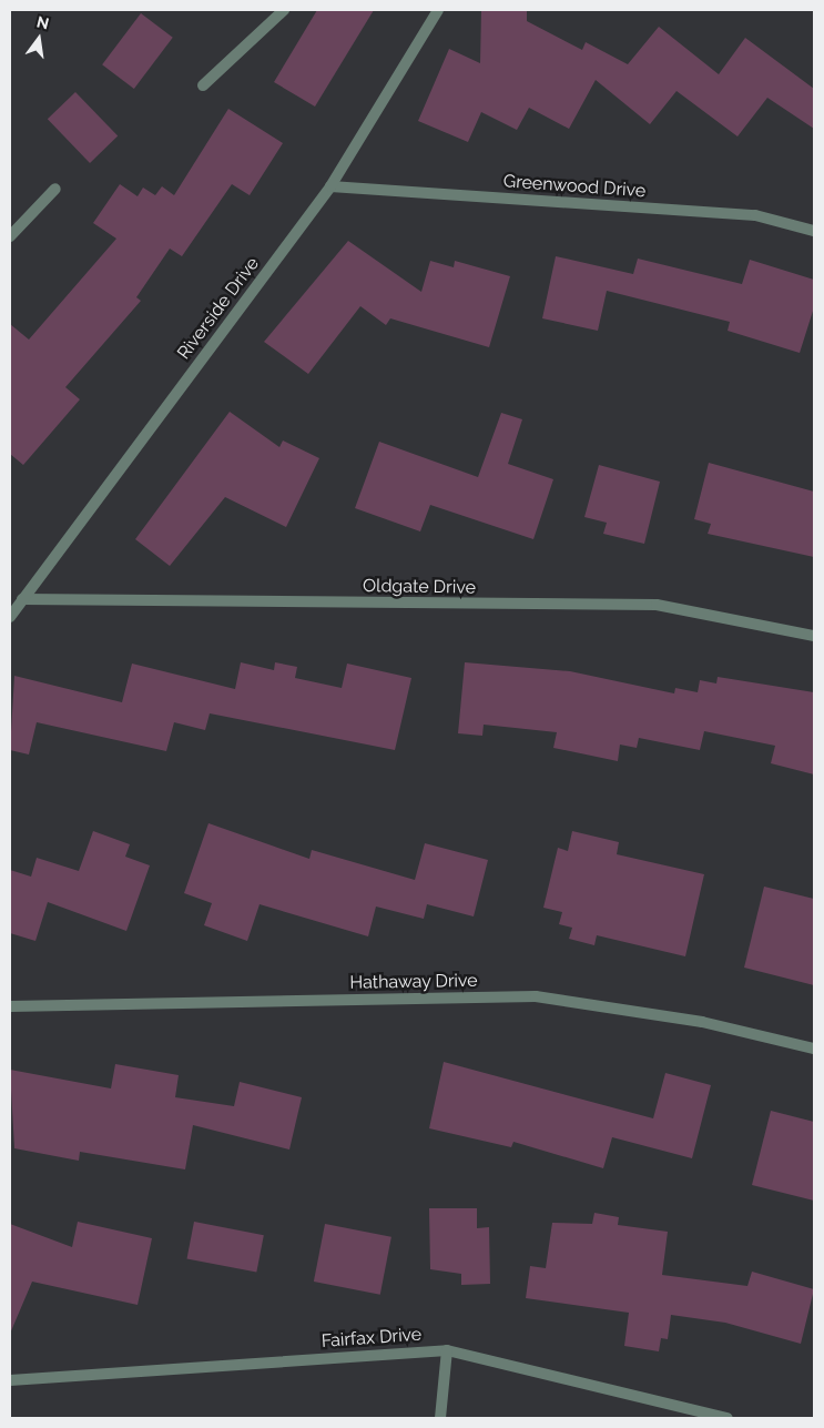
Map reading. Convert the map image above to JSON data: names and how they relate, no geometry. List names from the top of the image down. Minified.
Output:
{"streets":{"street":["Greenwood Drive","Riverside Drive","Oldgate Drive","Hathaway Drive","Fairfax Drive"]},"crossings":[["Greenwood Drive","Riverside Drive"],["Riverside Drive","Oldgate Drive"]],"north":"top"}
